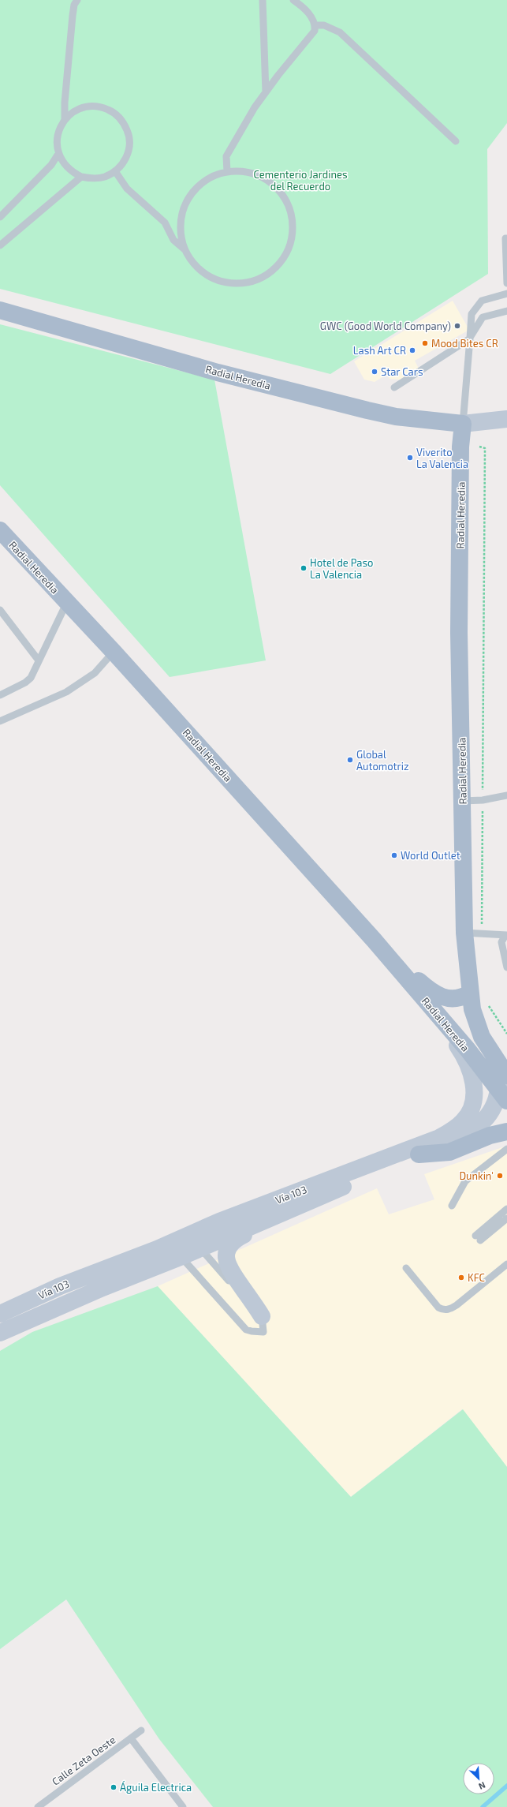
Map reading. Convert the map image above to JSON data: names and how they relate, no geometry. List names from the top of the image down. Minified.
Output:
{"streets":{"main road":["Radial Heredia","Vía 103"],"lane":["Calle Zeta Oeste"]},"crossings":[["Radial Heredia","Vía 103"]],"parks":["Cementerio Jardines del Recuerdo"],"places":["GWC (Good World Company)","Mood Bites CR","Lash Art CR","Star Cars","Viverito La Valencia","Hotel de Paso La Valencia","Global Automotriz","World Outlet","Dunkin'","KFC","Águila Electrica"],"north":"bottom right"}
